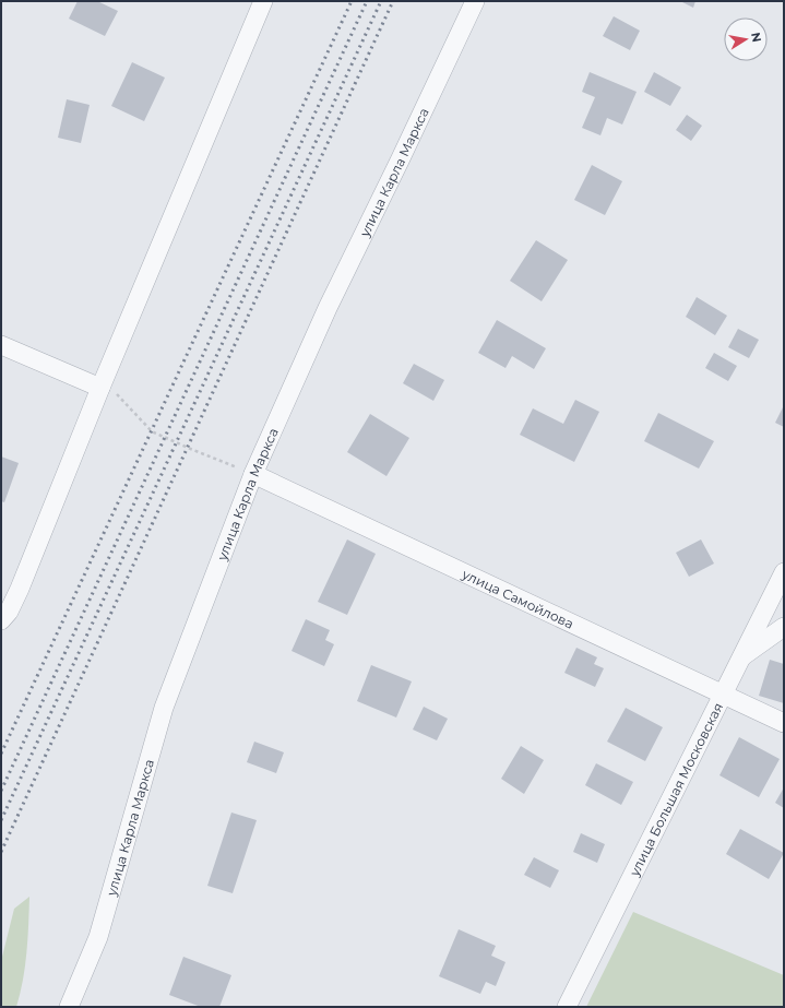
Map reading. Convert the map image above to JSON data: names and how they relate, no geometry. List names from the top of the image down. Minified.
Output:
{"streets":{"street":["улица Карла Маркса","улица Самойлова","улица Большая Московская"]},"crossings":[["улица Карла Маркса","улица Самойлова"],["улица Самойлова","улица Большая Московская"]],"north":"right"}
